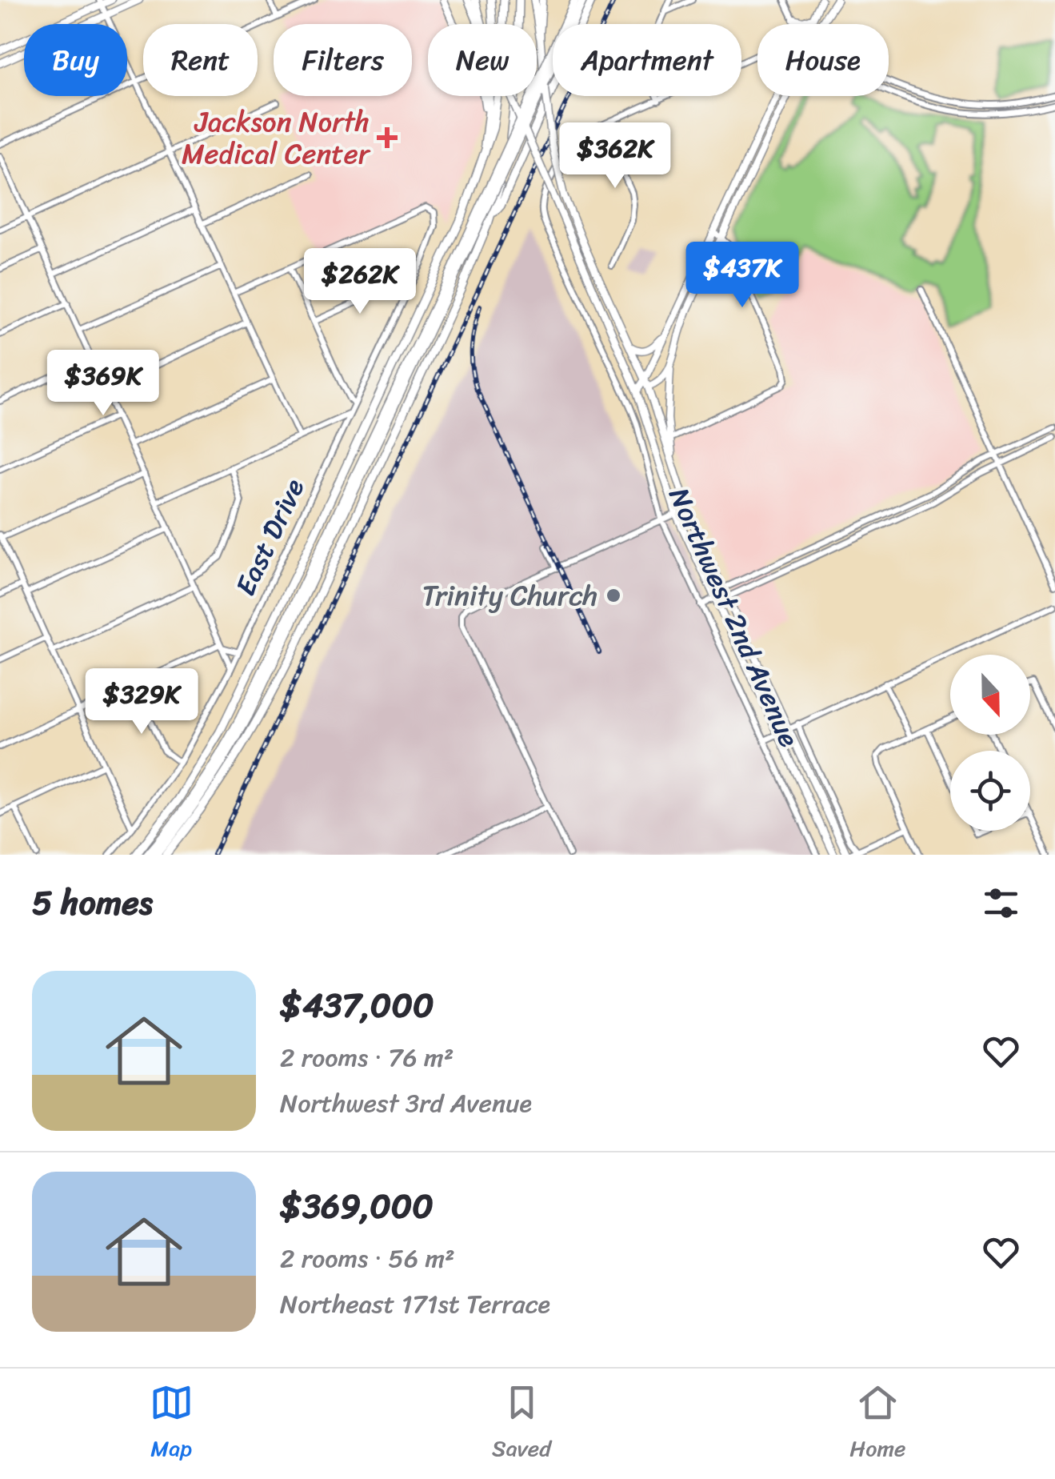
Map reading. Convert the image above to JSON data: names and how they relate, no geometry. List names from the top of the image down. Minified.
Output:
{"streets":{"main road":["Northwest 2nd Avenue"],"street":["East Drive"]},"places":{"health":["Jackson North Medical Center"],"other":["Trinity Church"]},"north":"bottom","page":{"chip":["Buy","Rent","Filters","New","Apartment","House"],"price":["$362K","$437K","$262K","$369K","$329K"],"heading":"5 homes","list":[{"name":"$437,000","note":"2 rooms · 76 m² · Northwest 3rd Avenue"},{"name":"$369,000","note":"2 rooms · 56 m² · Northeast 171st Terrace"}],"tabs":["Map","Saved","Home"]}}
